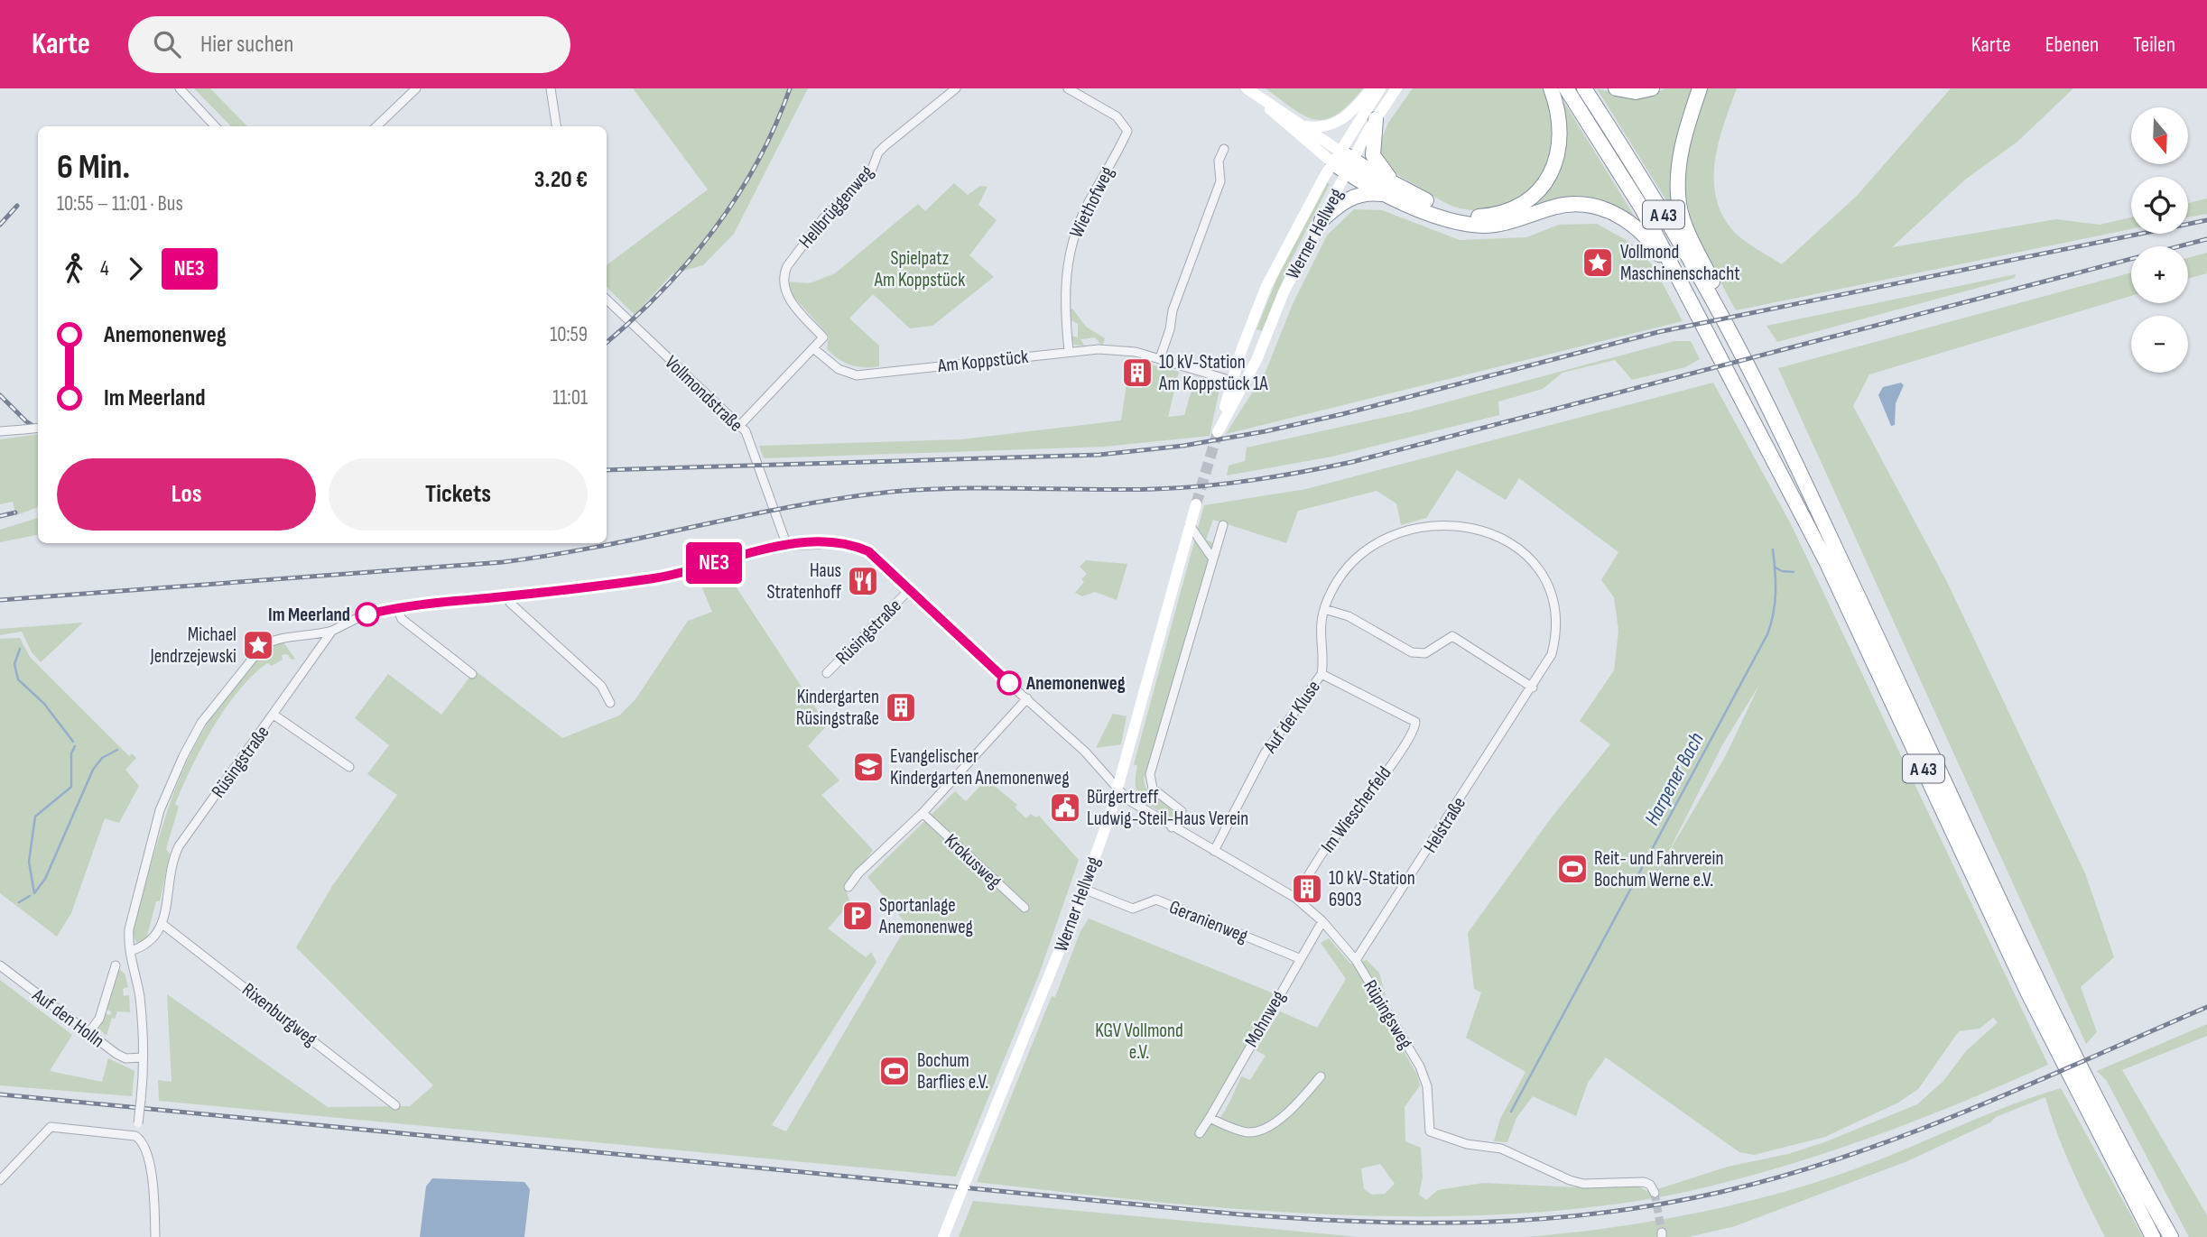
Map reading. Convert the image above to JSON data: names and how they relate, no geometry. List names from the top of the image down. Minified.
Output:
{"streets":{"highway":["A 43"],"main road":["Werner Hellweg"],"street":["Wiethofweg","Hellbrüggenweg","Am Koppstück","Vollmondstraße","Rüsingstraße","Auf der Kluse","Im Wiescherfeld","Helstraße","Krokusweg","Geranienweg","Rixenburgweg","Rüpingsweg","Auf den Holln","Mohnweg"]},"crossings":[["Wiethofweg","Am Koppstück"],["Hellbrüggenweg","Am Koppstück"],["Werner Hellweg","Am Koppstück"],["Werner Hellweg","Rüsingstraße"],["Werner Hellweg","Geranienweg"],["Werner Hellweg","Rüpingsweg"],["Vollmondstraße","Rüsingstraße"],["Rüsingstraße","Rixenburgweg"],["Rüsingstraße","Rüpingsweg"],["Auf der Kluse","Im Wiescherfeld"],["Auf der Kluse","Helstraße"],["Auf der Kluse","Rüpingsweg"],["Im Wiescherfeld","Rüpingsweg"],["Helstraße","Rüpingsweg"],["Geranienweg","Mohnweg"],["Rüpingsweg","Mohnweg"]],"water":["Harpener Bach"],"parks":["Spielpatz Am Koppstück","KGV Vollmond e.V."],"places":{"place":["Vollmond Maschinenschacht","Michael Jendrzejewski"],"building":["10 kV-Station Am Koppstück 1A","Kindergarten Rüsingstraße","10 kV-Station 6903"],"restaurant":["Haus Stratenhoff"],"other":["Im Meerland","Anemonenweg"],"school or university":["Evangelischer Kindergarten Anemonenweg"],"public building":["Bürgertreff Ludwig-Steil-Haus Verein"],"sports":["Reit- und Fahrverein Bochum Werne e.V.","Bochum Barflies e.V."],"parking":["Sportanlage Anemonenweg"]},"lines":["bus line NE3"],"north":"bottom","page":{"header":"Karte","search":"Hier suchen","nav":["Karte","Ebenen","Teilen"],"on_map":"NE3","map_buttons":["+","−"],"heading":["6 Min.","10:55 – 11:01 · Bus","3.20 €"],"legs":["4","NE3"],"list":[{"name":"Anemonenweg","value":"10:59"},{"name":"Im Meerland","value":"11:01"}],"buttons":["Los","Tickets"]}}
